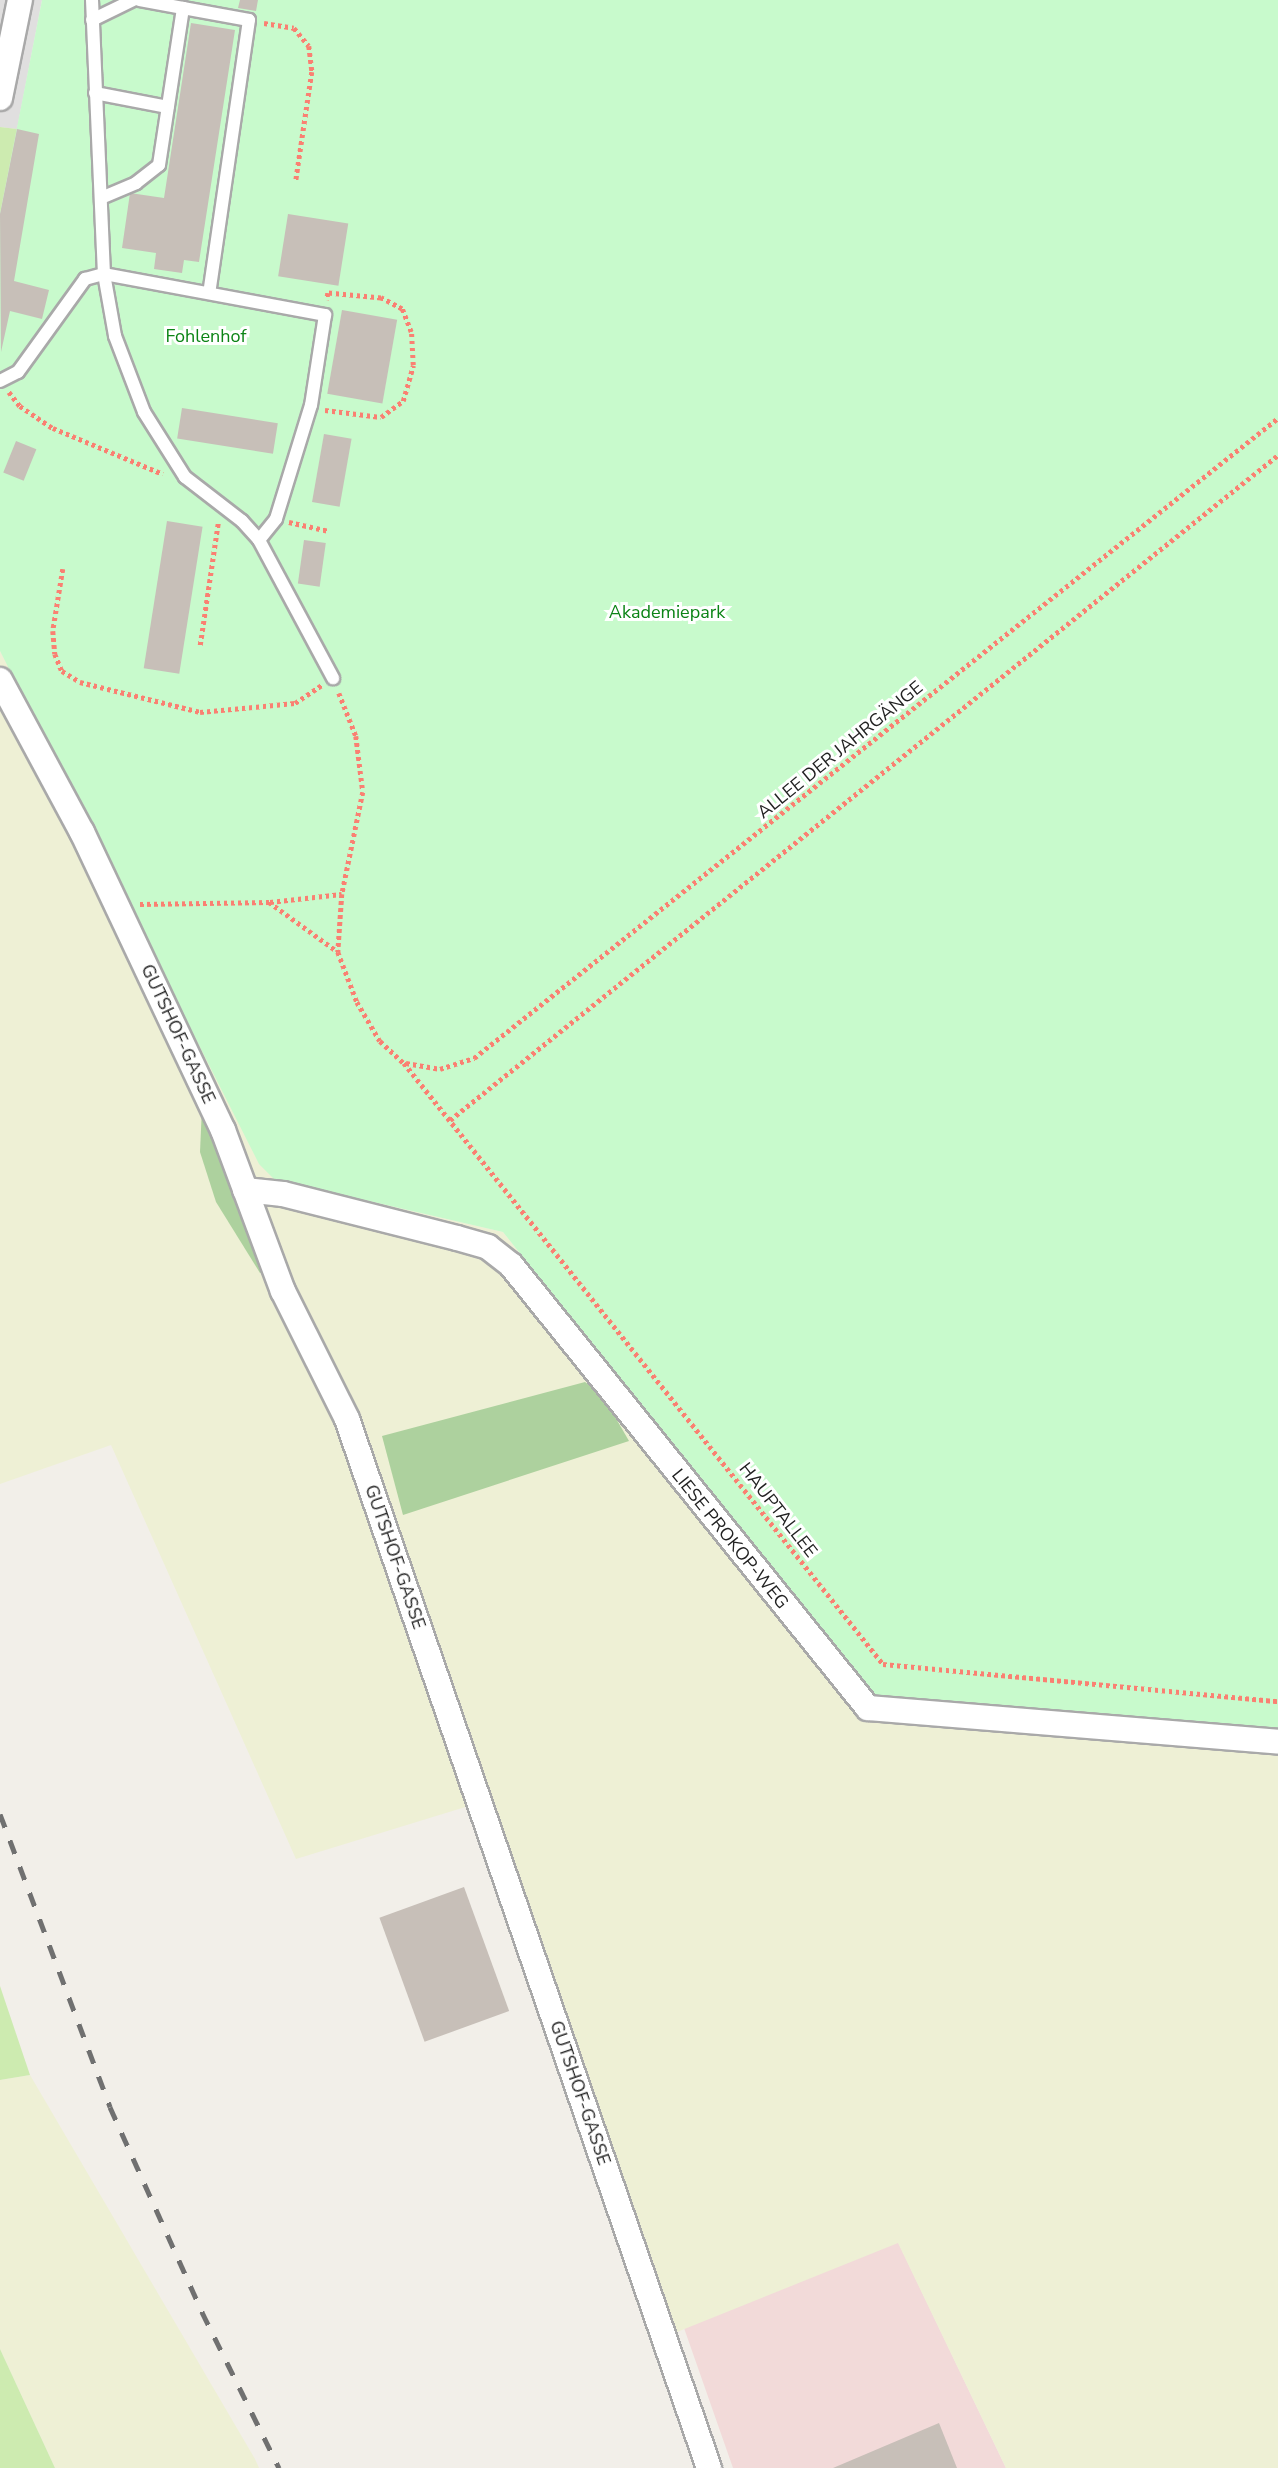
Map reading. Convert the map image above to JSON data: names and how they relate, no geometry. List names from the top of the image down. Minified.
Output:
{"streets":{"street":["GUTSHOF-GASSE","LIESE PROKOP-WEG"],"path":["ALLEE DER JAHRGÄNGE","HAUPTALLEE"]},"crossings":[["ALLEE DER JAHRGÄNGE","HAUPTALLEE"],["GUTSHOF-GASSE","LIESE PROKOP-WEG"]],"parks":["Fohlenhof","Akademiepark"]}
